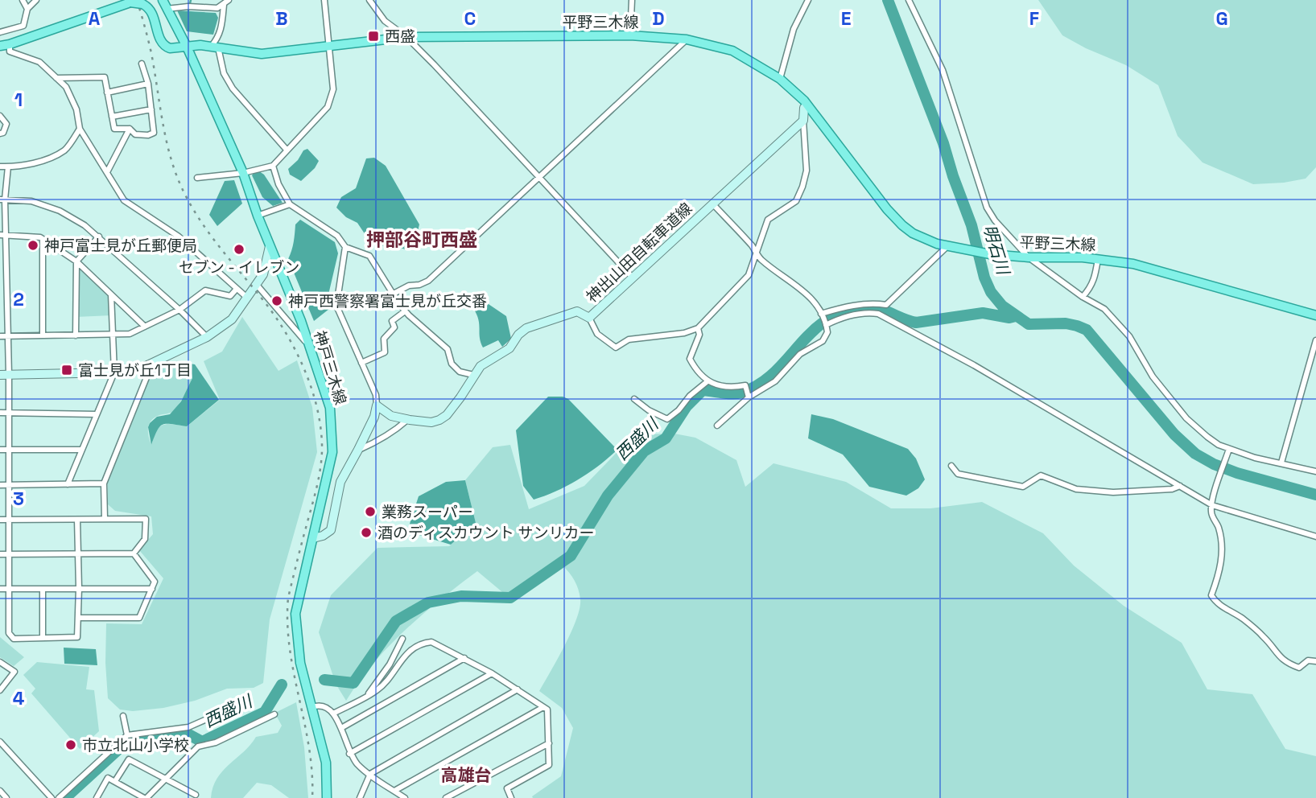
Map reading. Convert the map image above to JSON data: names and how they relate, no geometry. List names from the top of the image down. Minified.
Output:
{"streets":{"main road":["平野三木線","神出山田自転車道線","神戸三木線"]},"crossings":[["平野三木線","神戸三木線"]],"districts":["押部谷町西盛","高雄台"],"water":["明石川","西盛川"],"places":{"transit":["西盛","富士見が丘1丁目"],"other":["神戸富士見が丘郵便局","セブン - イレブン","神戸西警察署富士見が丘交番","業務スーパー","酒のディスカウント サンリカー","市立北山小学校"]},"grid":{"columns":["A","B","C","D","E","F","G"],"rows":["1","2","3","4"]}}
